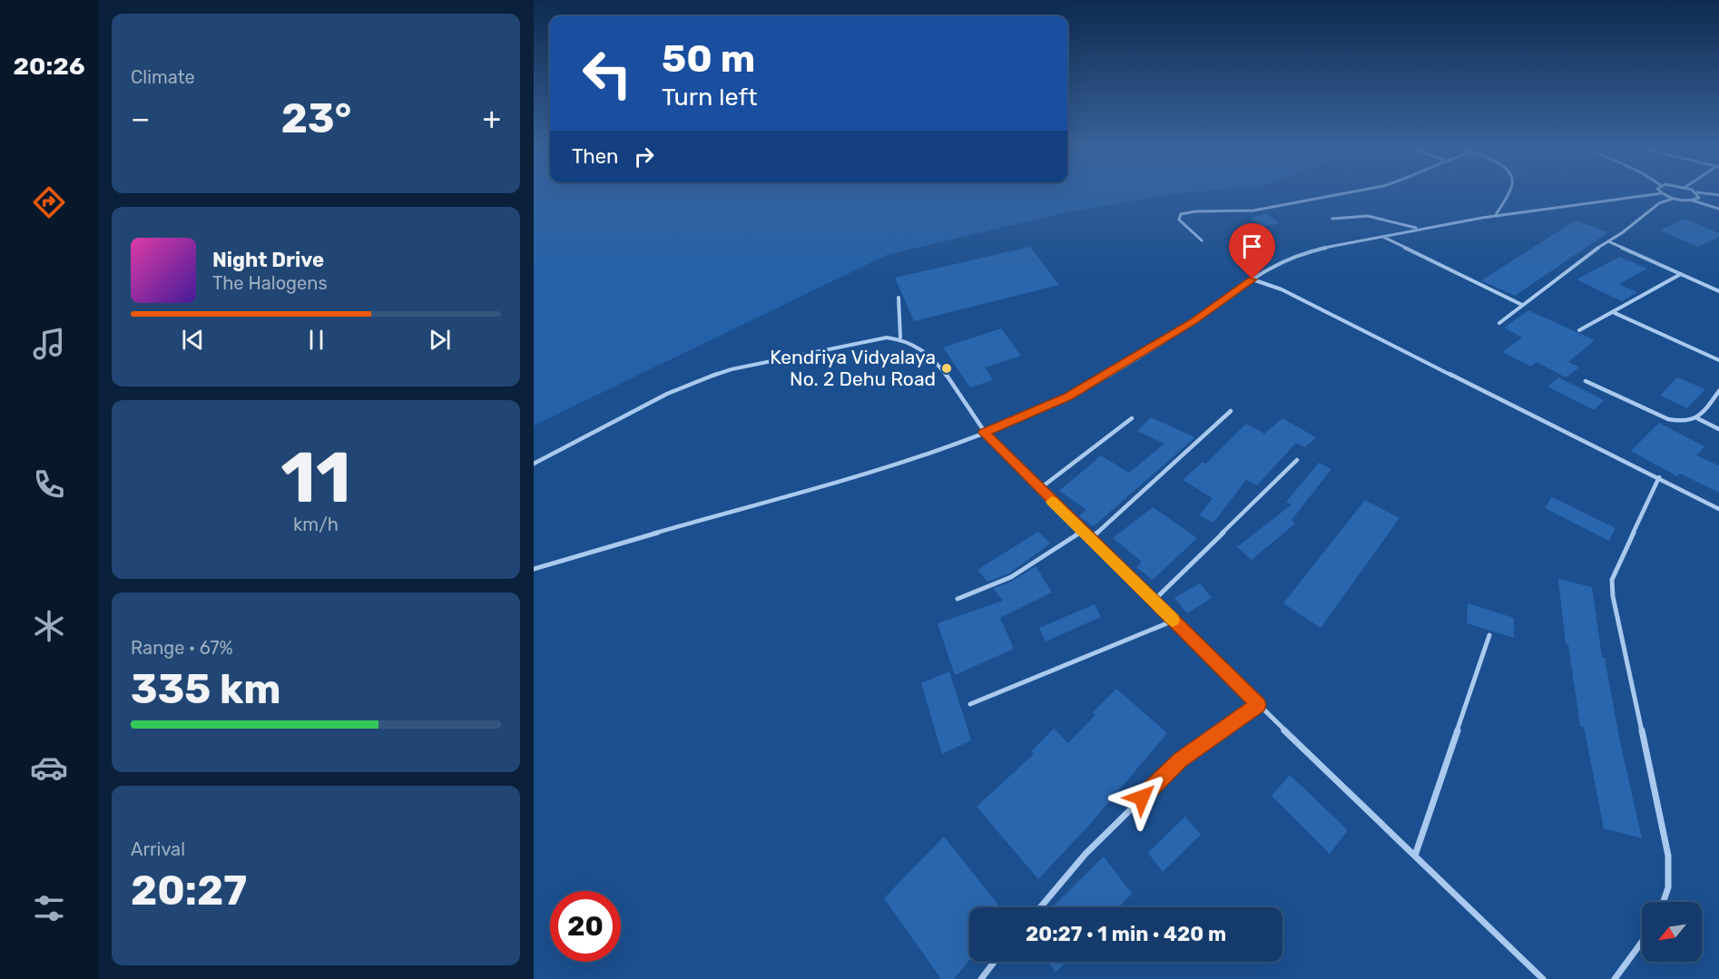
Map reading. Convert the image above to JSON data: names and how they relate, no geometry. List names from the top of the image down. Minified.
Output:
{"places":["Kendriya Vidyalaya No. 2 Dehu Road"],"north":"bottom left","page":{"tabs":"20:26","tile":["Climate",["11","km/h"],["Range · 67%","335 km"],["Arrival","20:27"]],"turn":["50 m","Turn left"],"heat":["−","23°","+"],"then":"Then","song":["Night Drive","The Halogens"],"limit":"20","trip":"20:27 · 1 min · 420 m"}}
